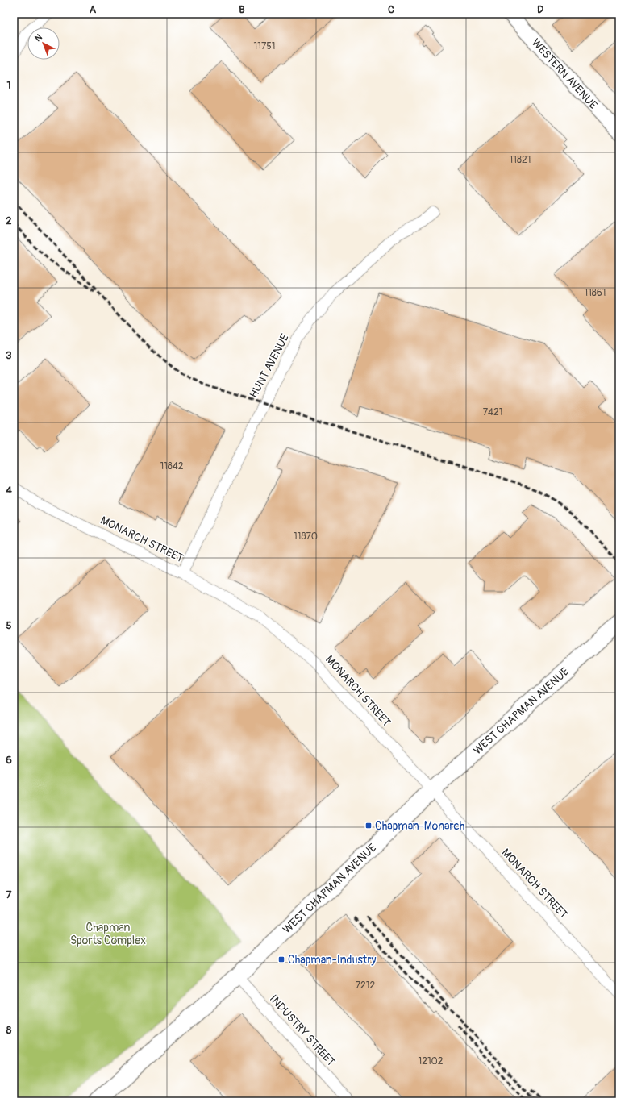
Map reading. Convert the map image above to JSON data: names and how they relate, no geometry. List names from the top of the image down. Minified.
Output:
{"streets":{"main road":["WEST CHAPMAN AVENUE"],"street":["WESTERN AVENUE","HUNT AVENUE","MONARCH STREET","INDUSTRY STREET"]},"crossings":[["HUNT AVENUE","MONARCH STREET"],["MONARCH STREET","WEST CHAPMAN AVENUE"],["WEST CHAPMAN AVENUE","INDUSTRY STREET"]],"parks":["Chapman Sports Complex"],"places":{"transit":["Chapman-Monarch","Chapman-Industry"]},"house_numbers":["11751","11821","11861","7421","11842","11870","7212","12102"],"north":"top left","grid":{"columns":["A","B","C","D"],"rows":["1","2","3","4","5","6","7","8"]}}
